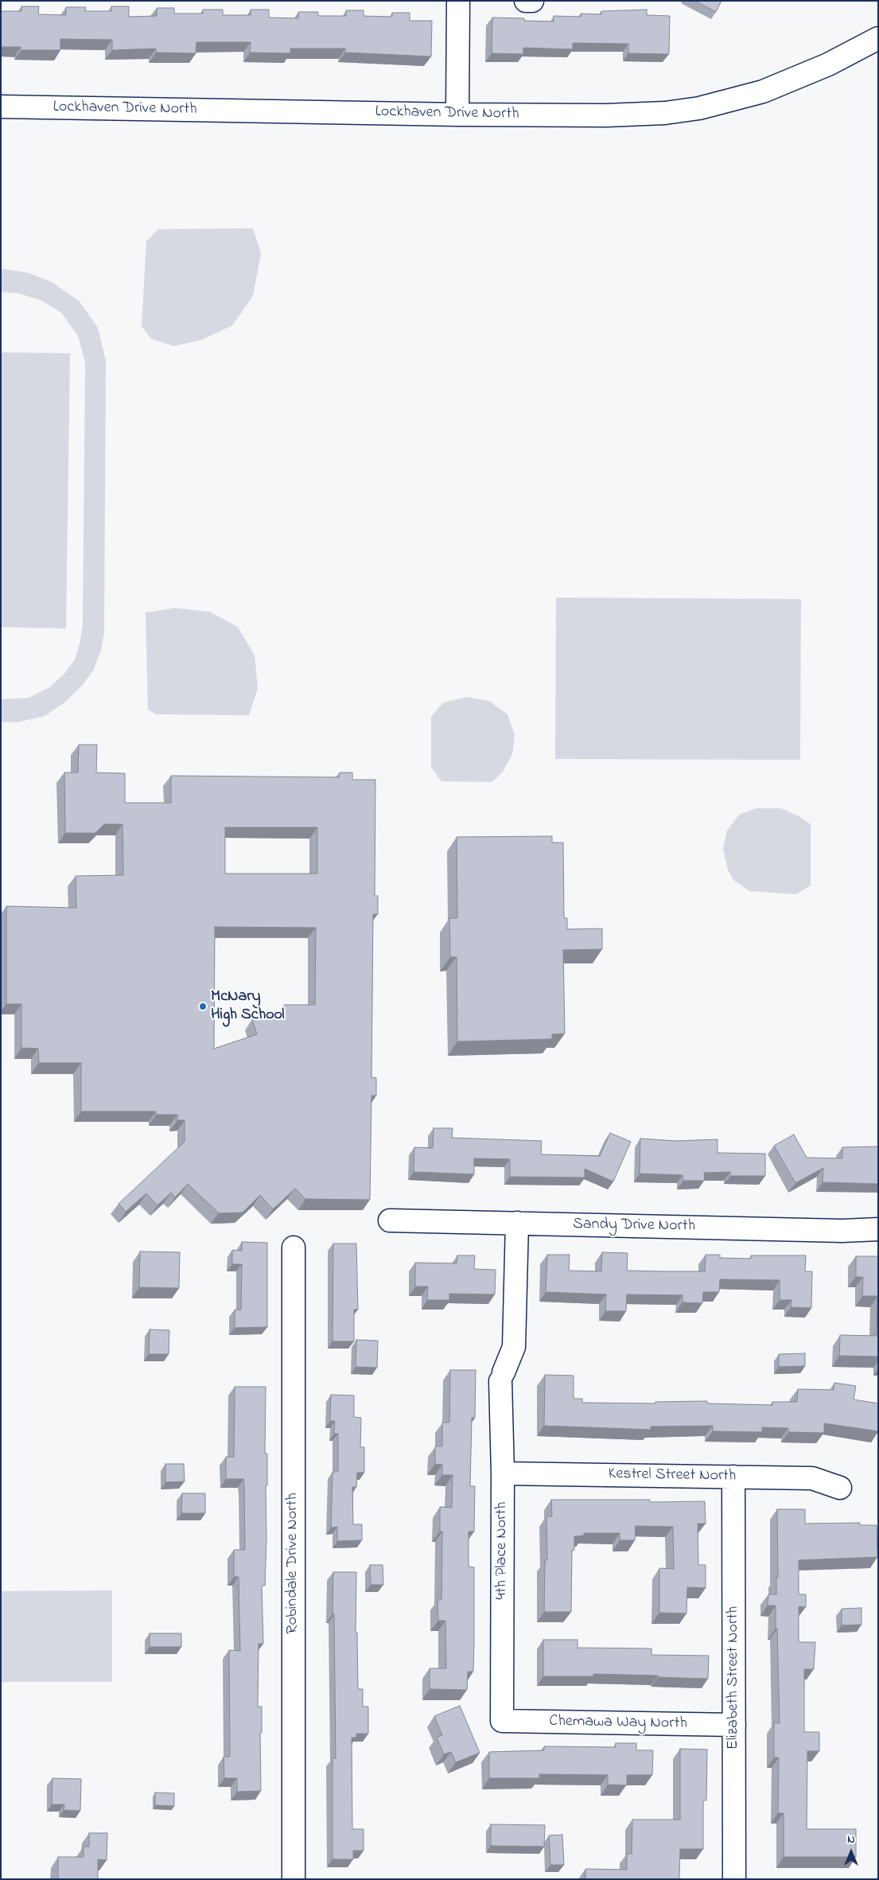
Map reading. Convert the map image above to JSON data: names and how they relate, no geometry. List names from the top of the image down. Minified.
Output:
{"streets":{"street":["Lockhaven Drive North","Sandy Drive North","Kestrel Street North","4th Place North","Robindale Drive North","Elizabeth Street North","Chemawa Way North"]},"crossings":[["Sandy Drive North","4th Place North"],["Kestrel Street North","4th Place North"],["Kestrel Street North","Elizabeth Street North"],["4th Place North","Chemawa Way North"],["Elizabeth Street North","Chemawa Way North"]],"places":["McNary High School"],"north":"top"}
